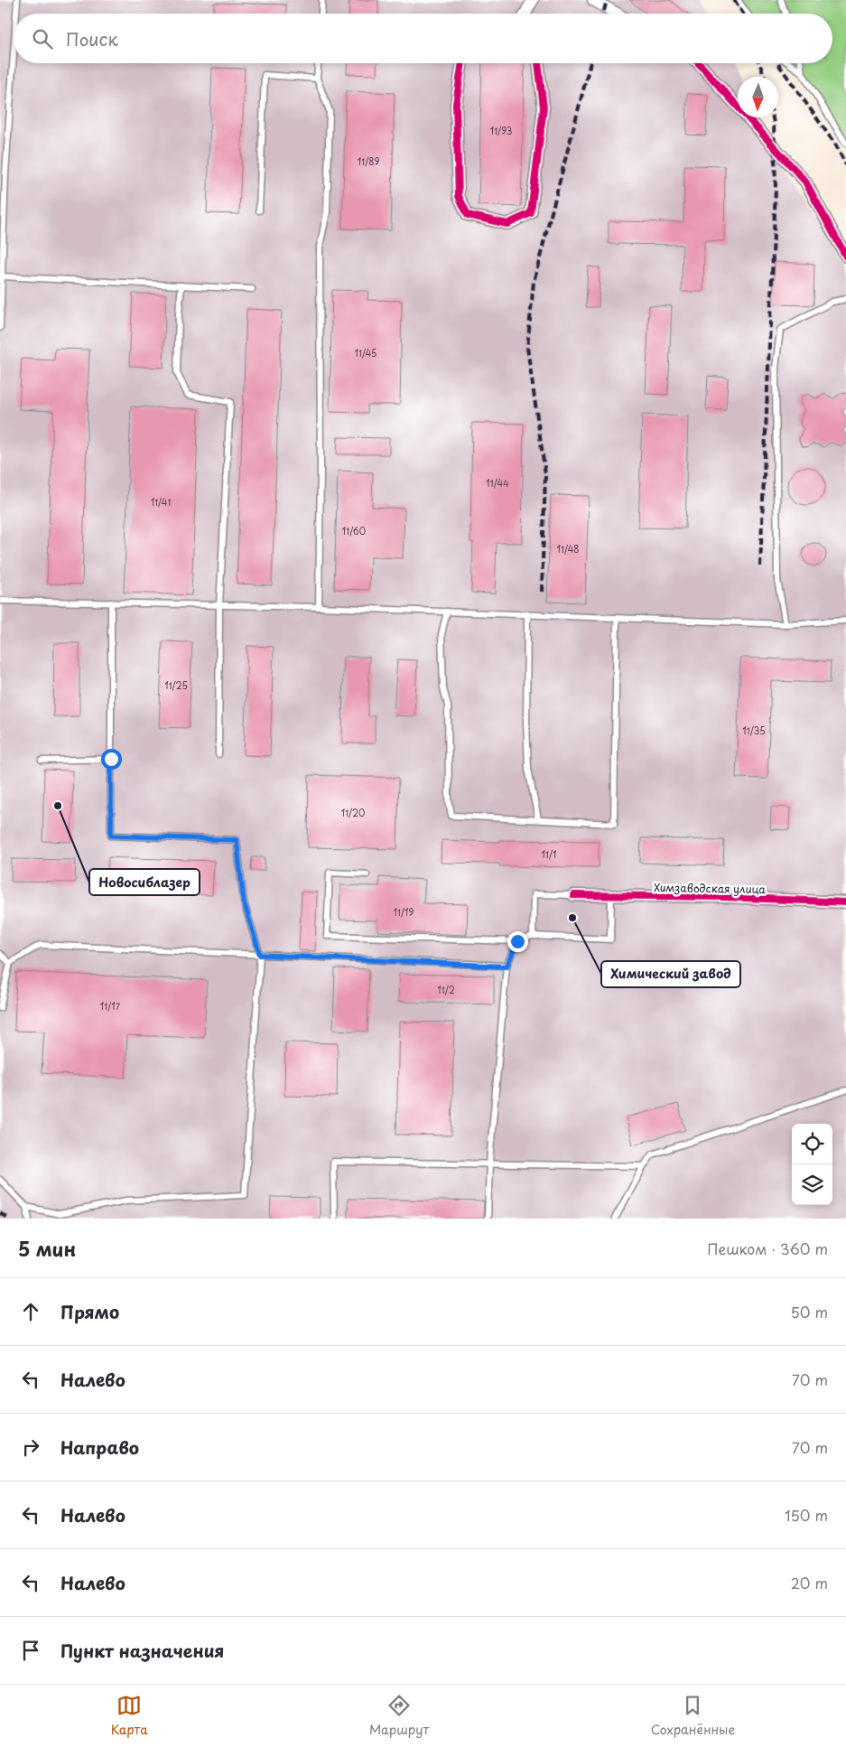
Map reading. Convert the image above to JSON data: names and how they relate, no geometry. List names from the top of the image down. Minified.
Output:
{"streets":{"street":["Химзаводская улица"]},"places":["Новосиблазер","Химический завод"],"house_numbers":["11/93","11/89","11/45","11/44","11/41","11/60","11/48","11/25","11/35","11/20","11/1","11/19","11/2","11/17"],"north":"bottom","page":{"search":"Поиск","heading":["5 мин","Пешком · 360 m"],"list":[["Прямо","50 m"],["Налево","70 m"],["Направо","70 m"],["Налево","150 m"],["Налево","20 m"],"Пункт назначения"],"nav":["Карта","Маршрут","Сохранённые"]}}
